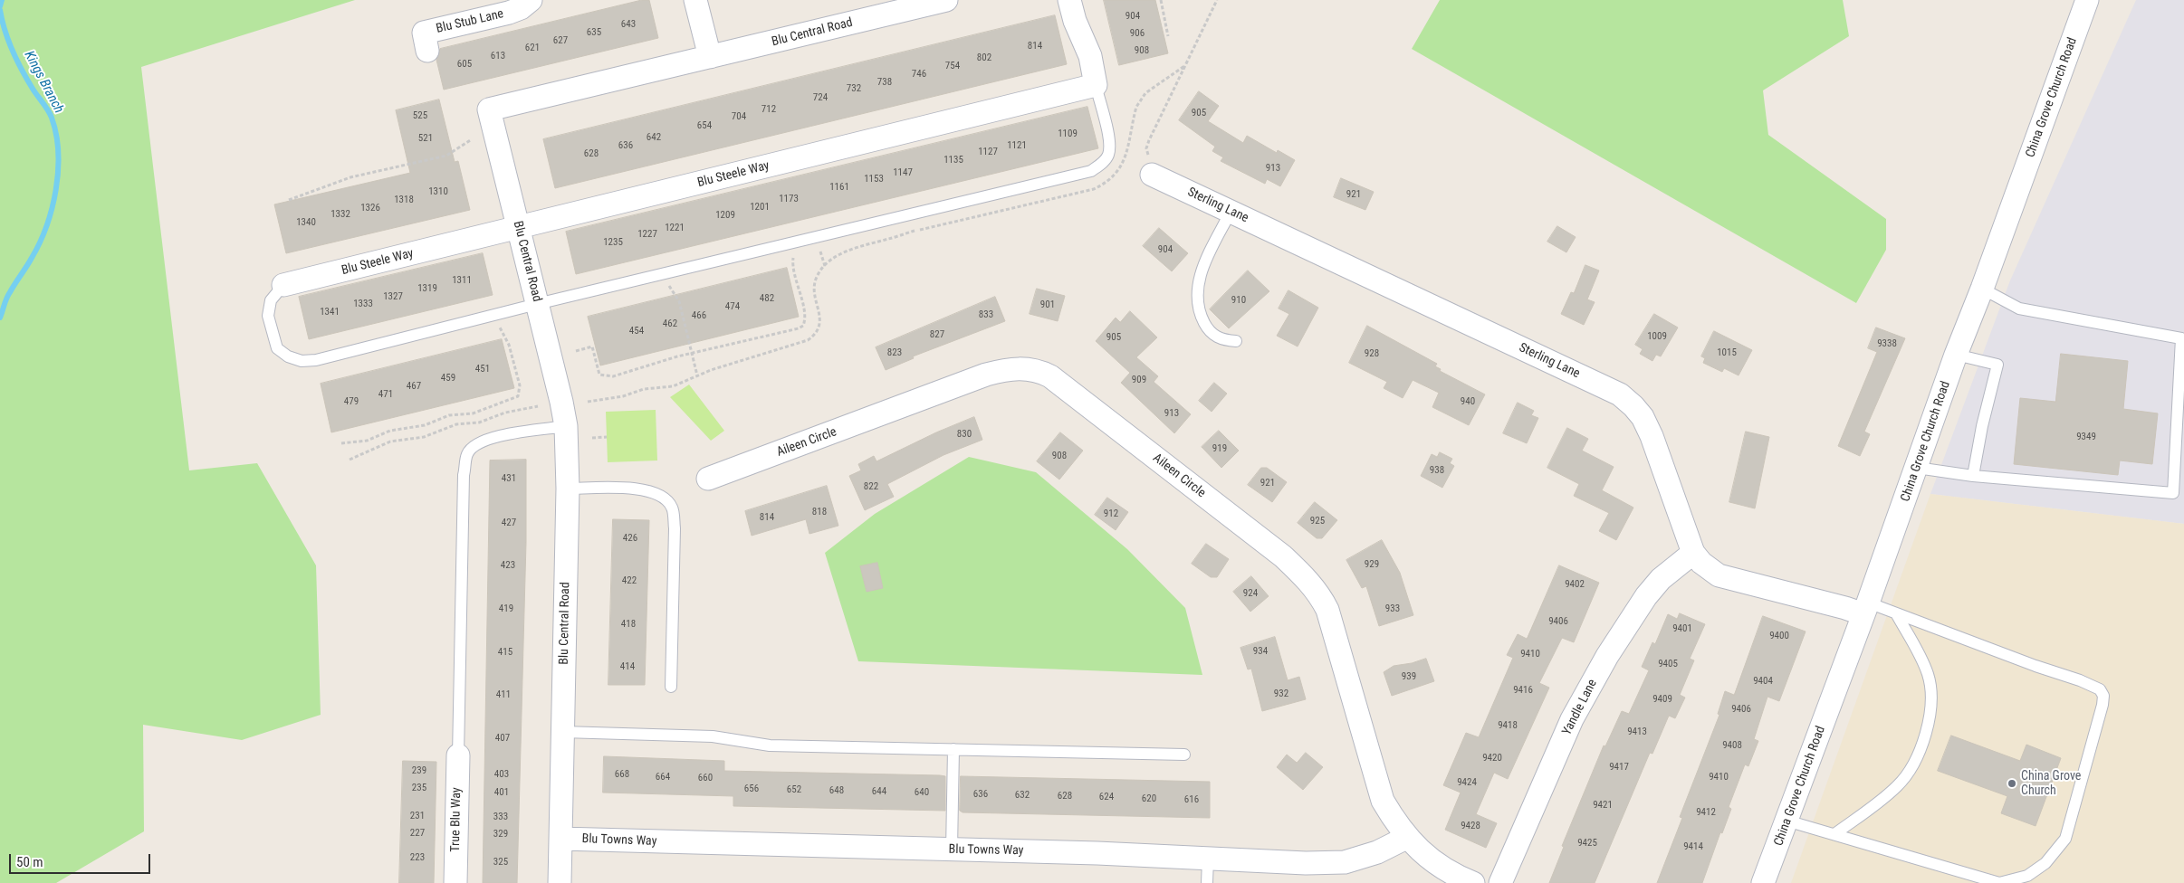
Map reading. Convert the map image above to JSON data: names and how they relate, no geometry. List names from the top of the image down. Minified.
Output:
{"streets":{"street":["Blu Stub Lane","Blu Central Road","China Grove Church Road","Blu Steele Way","Sterling Lane","Aileen Circle","Yandle Lane","True Blu Way","Blu Towns Way"]},"crossings":[["Blu Central Road","Blu Steele Way"],["Blu Central Road","Blu Towns Way"],["China Grove Church Road","Sterling Lane"],["Sterling Lane","Yandle Lane"],["Aileen Circle","Blu Towns Way"]],"water":["Kings Branch"],"places":["China Grove Church"],"house_numbers":["904","643","635","906","627","814","621","908","613","802","605","754","746","738","732","724","712","905","525","704","654","1109","642","521","636","1121","1127","628","1135","913","1147","1153","1161","1310","921","1173","1318","1201","1326","1332","1209","1340","1221","1227","1235","904","1311","1319","1327","482","910","1333","901","474","1341","833","466","462","454","827","1009","905","9338","823","1015","928","451","459","909","467","471","479","940","913","830","9349","919","908","938","431","921","822","818","912","814","925","427","426","929","423","422","9402","924","419","933","9406","418","9401","9400","934","415","9410","9405","414","939","9404","9416","932","411","9409","9406","9418","9413","407","9408","9420","9417","239","403","668","664","9410","660","9424","235","656","652","648","644","401","640","636","632","628","624","620","616","9421","9412","231","333","9428","227","329","9425","9414","223","325"],"scale_bar":"50 m"}
